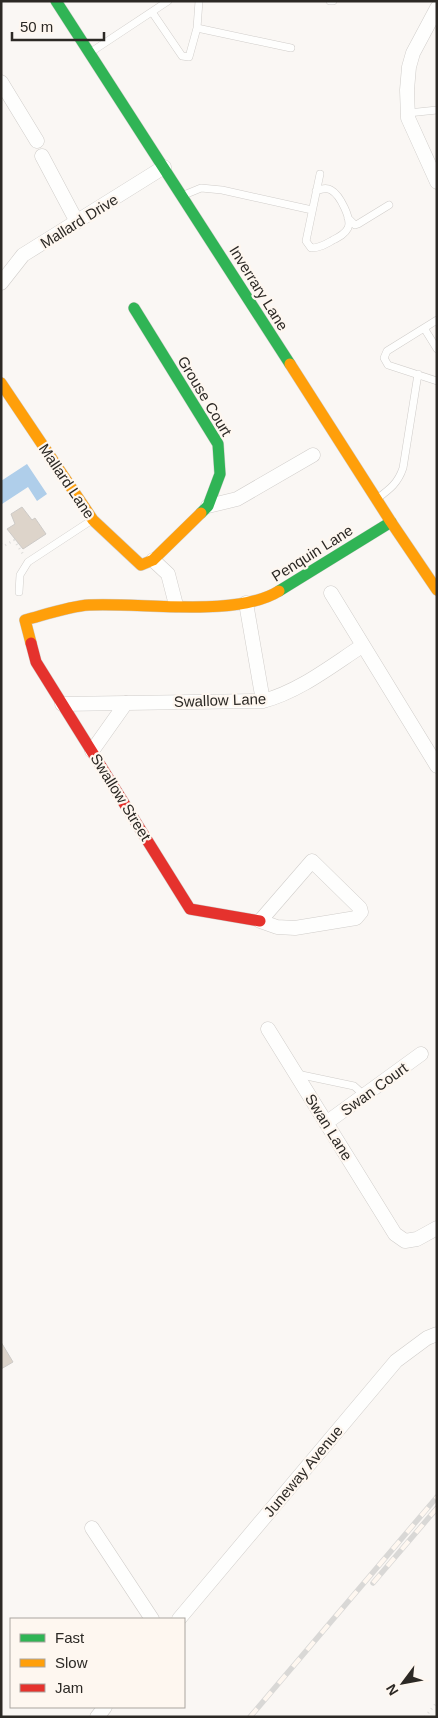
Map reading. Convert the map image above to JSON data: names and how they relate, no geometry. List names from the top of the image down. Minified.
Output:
{"streets":{"street":["Mallard Drive","Inverrary Lane","Grouse Court","Mallard Lane","Penquin Lane","Swallow Lane","Swallow Street","Swan Court","Swan Lane","Juneway Avenue"]},"crossings":[["Mallard Drive","Inverrary Lane"],["Inverrary Lane","Penquin Lane"],["Penquin Lane","Swallow Street"],["Swallow Lane","Swallow Street"],["Swan Court","Swan Lane"]],"legend":["Fast","Slow","Jam"],"scale_bar":"50 m","north":"bottom left"}
